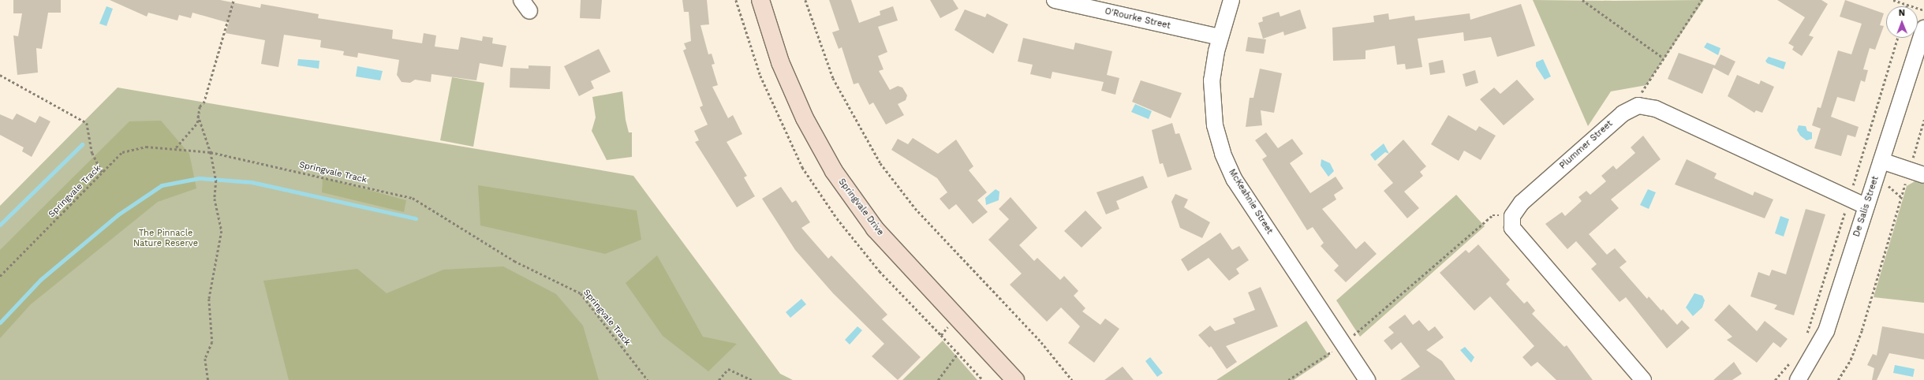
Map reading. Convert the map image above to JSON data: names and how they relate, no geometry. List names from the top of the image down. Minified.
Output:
{"streets":{"main road":["Springvale Drive"],"street":["O'Rourke Street","Plummer Street","McKeahnie Street","De Salis Street"],"path":["Springvale Track"]},"crossings":[["O'Rourke Street","McKeahnie Street"]],"parks":["The Pinnacle Nature Reserve"],"north":"top"}
